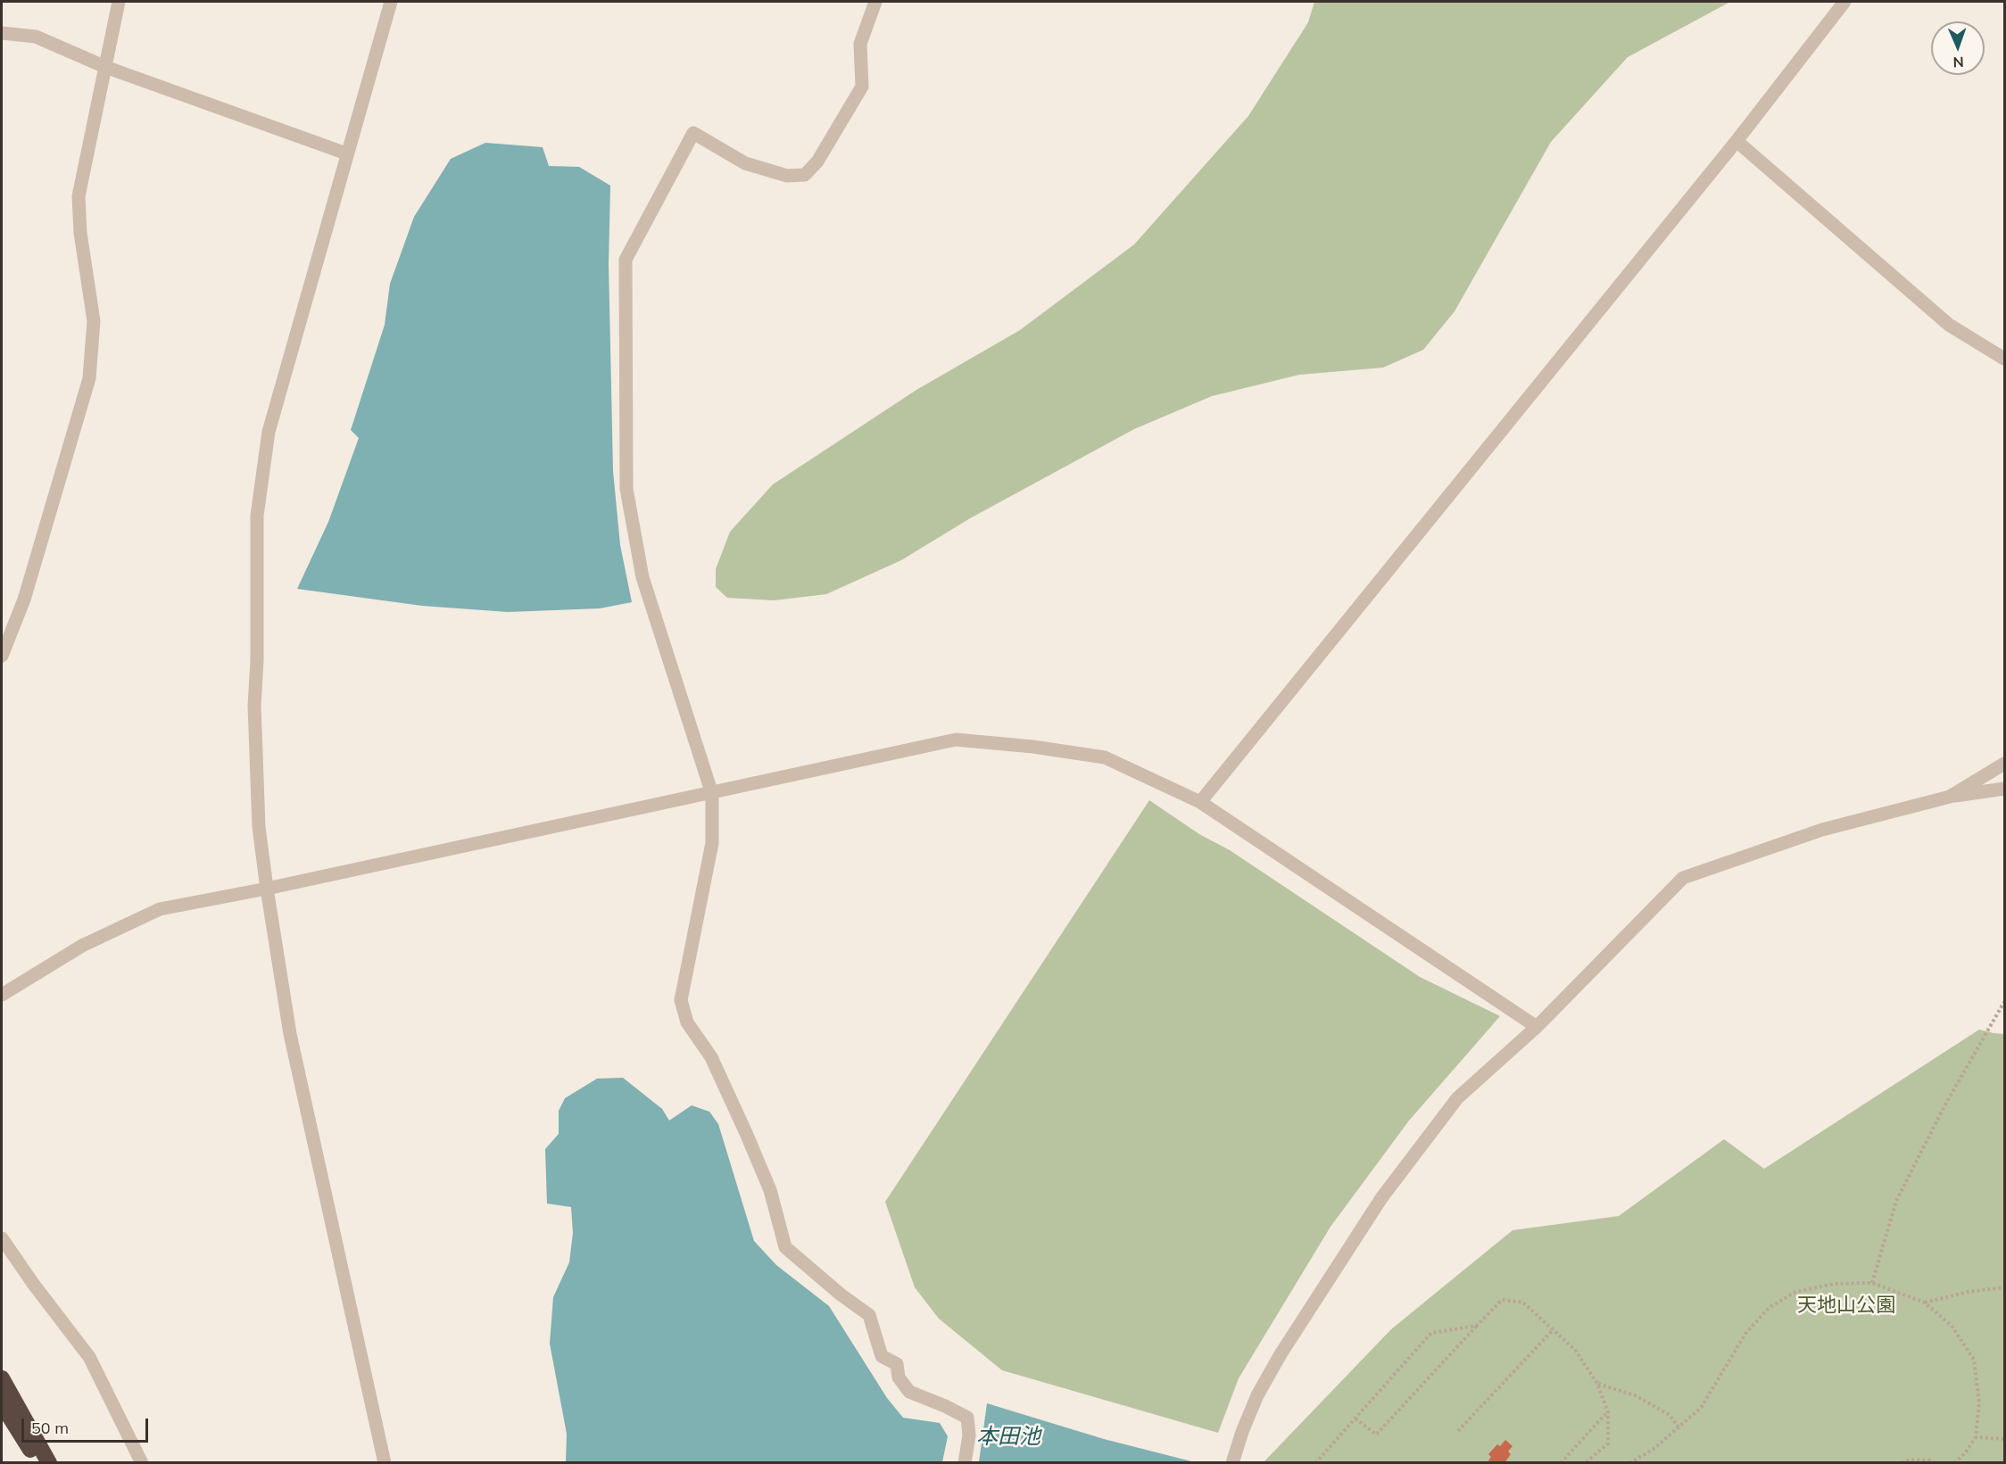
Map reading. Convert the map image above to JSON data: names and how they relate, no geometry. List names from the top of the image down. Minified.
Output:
{"water":["本田池"],"parks":["天地山公園"],"scale_bar":"50 m","north":"bottom"}
